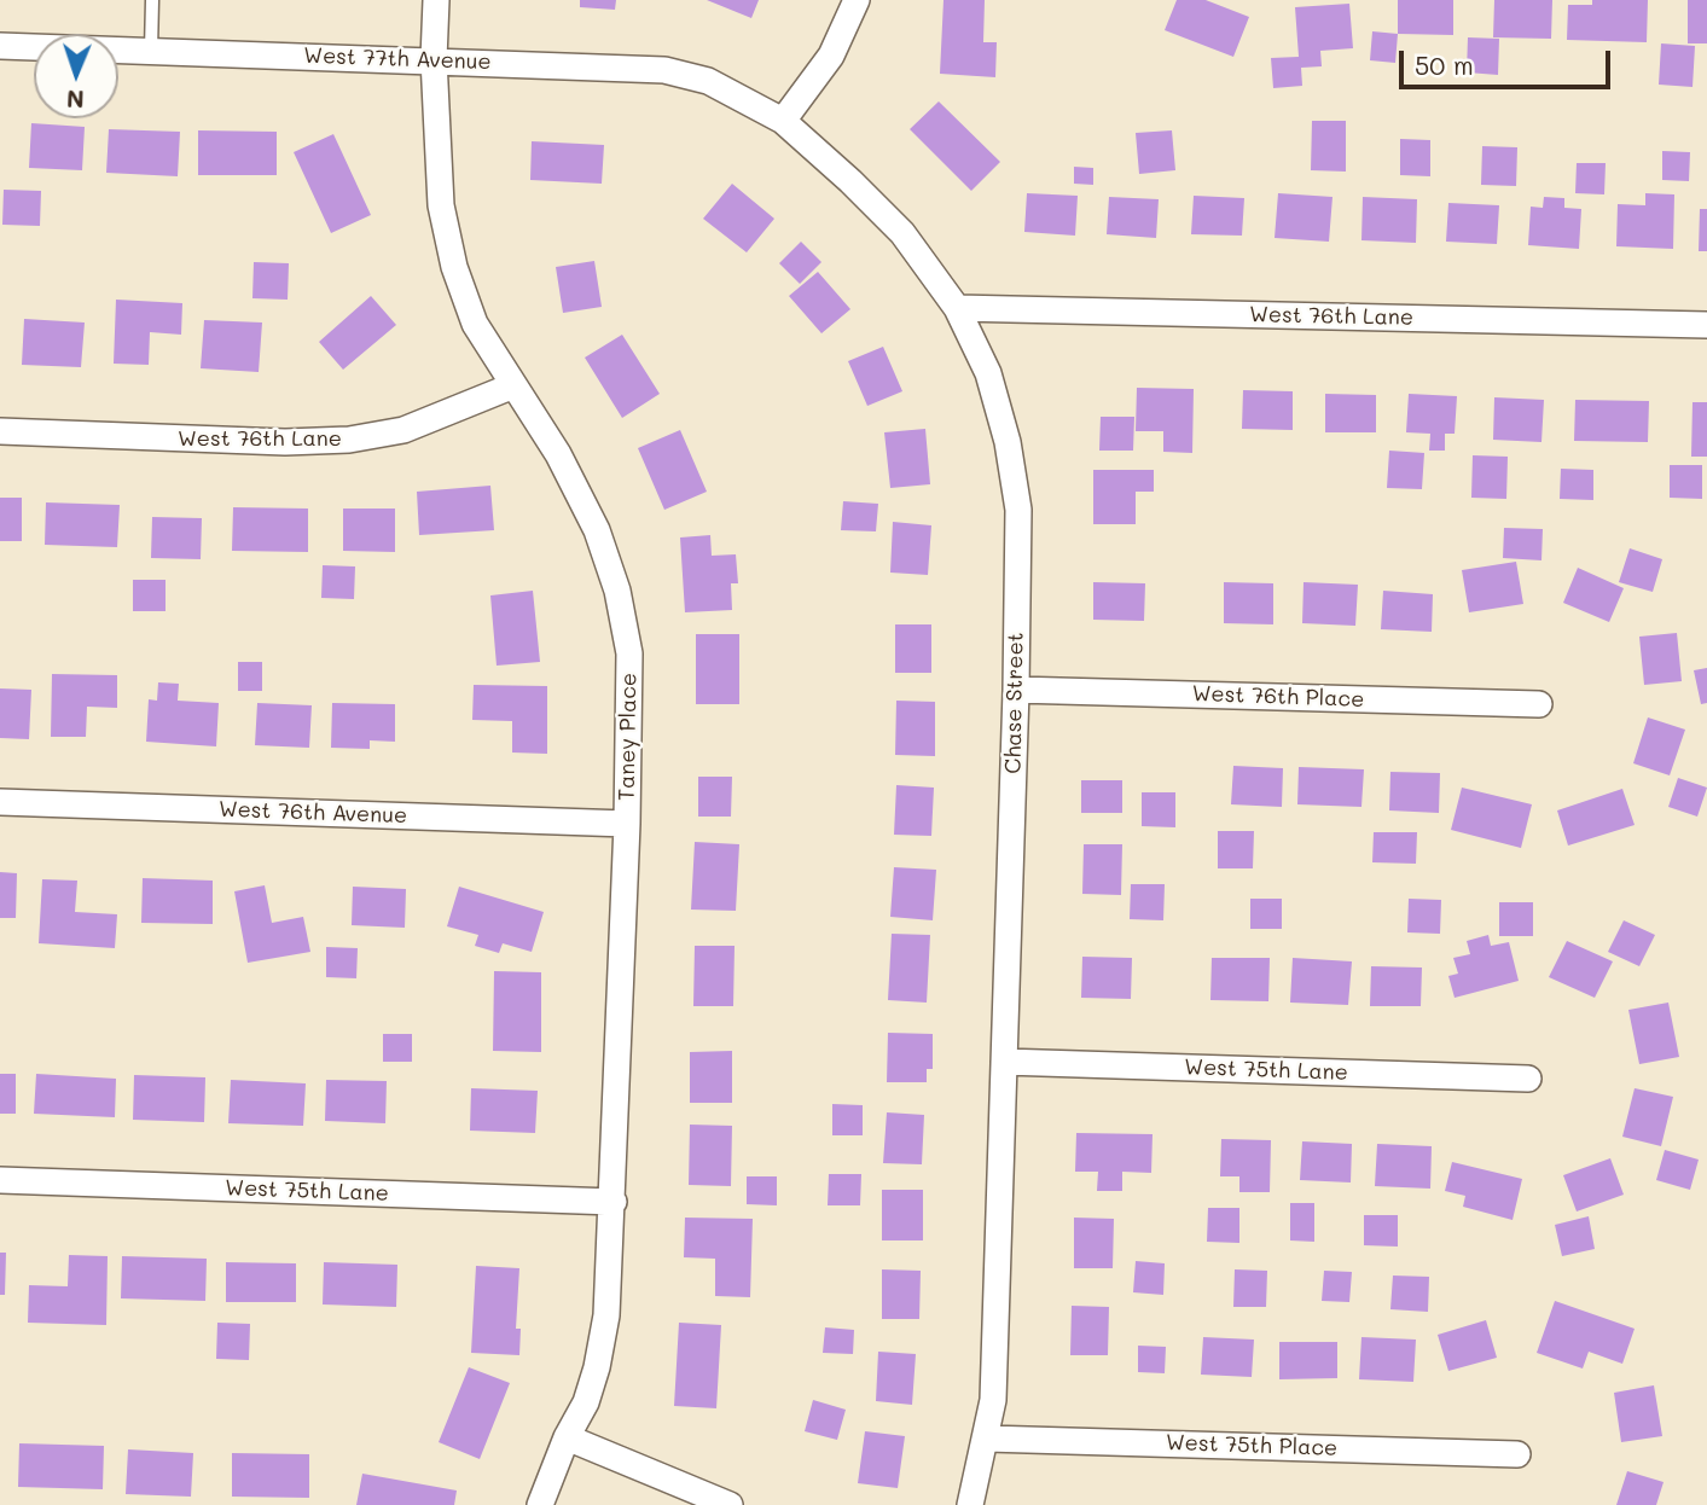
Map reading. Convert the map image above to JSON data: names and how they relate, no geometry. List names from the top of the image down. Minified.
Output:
{"streets":{"street":["West 77th Avenue","West 76th Lane","West 76th Place","Chase Street","Taney Place","West 76th Avenue","West 75th Lane","West 75th Place"]},"crossings":[["West 77th Avenue","Chase Street"],["West 77th Avenue","Taney Place"],["West 76th Lane","Chase Street"],["West 76th Lane","Taney Place"],["West 76th Place","Chase Street"],["Chase Street","West 75th Lane"],["Chase Street","West 75th Place"],["Taney Place","West 76th Avenue"],["Taney Place","West 75th Lane"]],"scale_bar":"50 m","north":"bottom"}
